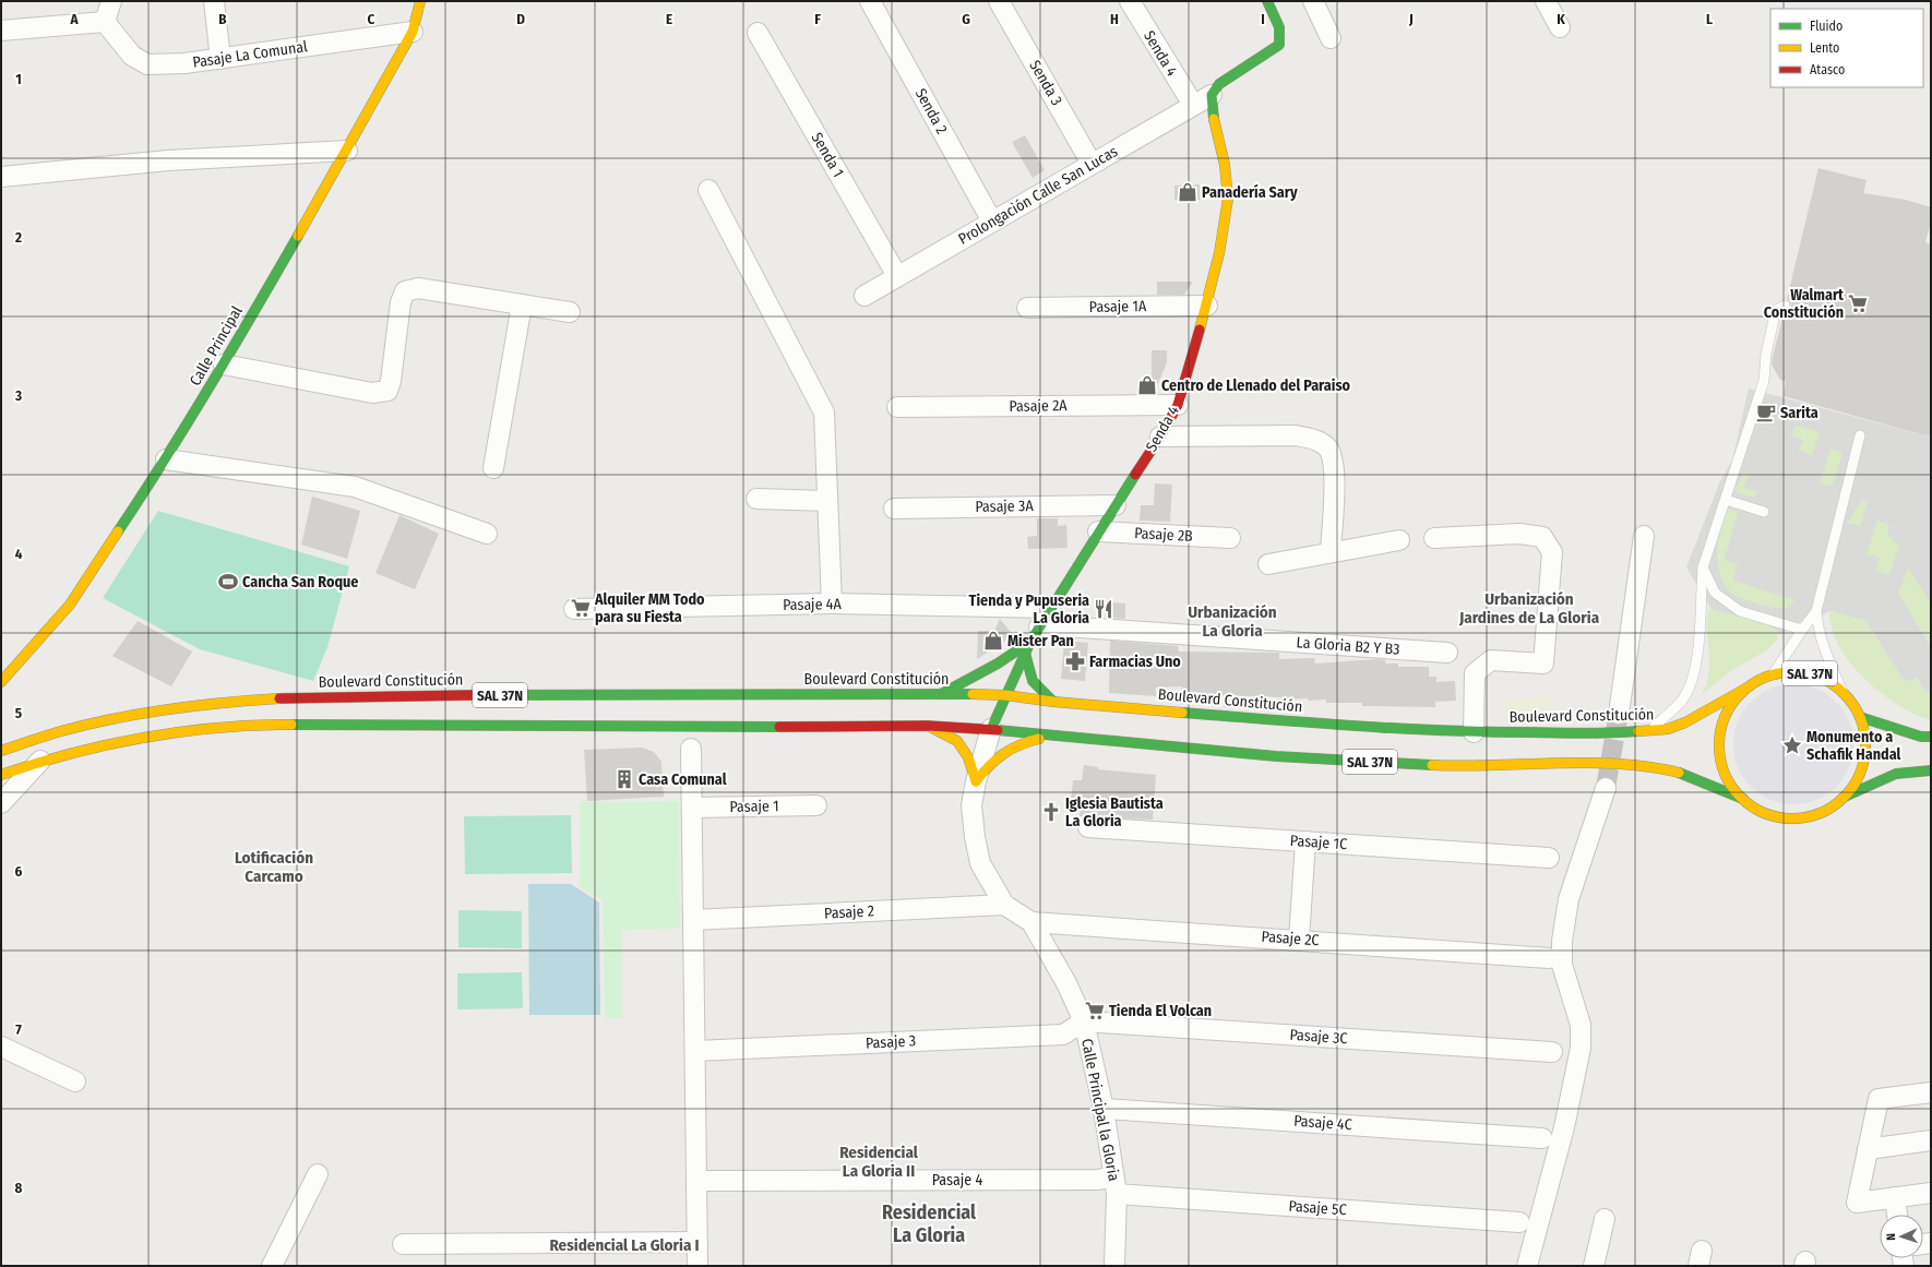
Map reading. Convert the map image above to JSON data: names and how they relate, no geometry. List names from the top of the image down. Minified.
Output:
{"streets":{"main road":["Senda 4","Calle Principal","SAL 37N","Boulevard Constitución"],"street":["Pasaje La Comunal","Senda 3","Senda 2","Senda 1","Prolongación Calle San Lucas","Pasaje 1A","Pasaje 2A","Pasaje 3A","Pasaje 2B","Pasaje 4A","La Gloria B2 Y B3","Pasaje 1","Pasaje 1C","Pasaje 2","Pasaje 2C","Pasaje 3C","Pasaje 3","Calle Principal la Gloria","Pasaje 4C","Pasaje 4","Pasaje 5C"]},"crossings":[["Senda 4","Prolongación Calle San Lucas"],["Senda 4","Pasaje 1A"],["Senda 4","Pasaje 2A"],["Senda 4","Pasaje 3A"],["Senda 4","Pasaje 2B"],["Senda 4","Pasaje 4A"],["Senda 4","La Gloria B2 Y B3"],["Senda 4","SAL 37N"],["Senda 4","Boulevard Constitución"],["Senda 4","Calle Principal la Gloria"],["Pasaje La Comunal","Calle Principal"],["Senda 3","Prolongación Calle San Lucas"],["Senda 2","Prolongación Calle San Lucas"],["Senda 1","Prolongación Calle San Lucas"],["SAL 37N","Boulevard Constitución"],["SAL 37N","Calle Principal la Gloria"],["Pasaje 2","Calle Principal la Gloria"],["Pasaje 2C","Calle Principal la Gloria"],["Pasaje 3C","Pasaje 3"],["Pasaje 3C","Calle Principal la Gloria"],["Pasaje 3","Calle Principal la Gloria"],["Calle Principal la Gloria","Pasaje 4C"],["Calle Principal la Gloria","Pasaje 4"],["Calle Principal la Gloria","Pasaje 5C"],["Pasaje 4","Pasaje 5C"]],"districts":["Urbanización Jardines de La Gloria","Urbanización La Gloria","Lotificación Carcamo","Residencial La Gloria II","Residencial La Gloria","Residencial La Gloria I"],"places":{"shop":["Panadería Sary","Centro de Llenado del Paraiso","Mister Pan"],"supermarket":["Walmart Constitución","Alquiler MM Todo para su Fiesta","Tienda El Volcan"],"cafe":["Sarita"],"sports":["Cancha San Roque"],"restaurant":["Tienda y Pupuseria La Gloria"],"pharmacy":["Farmacias Uno"],"place":["Monumento a Schafik Handal"],"building":["Casa Comunal"],"church":["Iglesia Bautista La Gloria"]},"legend":["Fluido","Lento","Atasco"],"north":"left","grid":{"columns":["A","B","C","D","E","F","G","H","I","J","K","L"],"rows":["1","2","3","4","5","6","7","8"]}}
